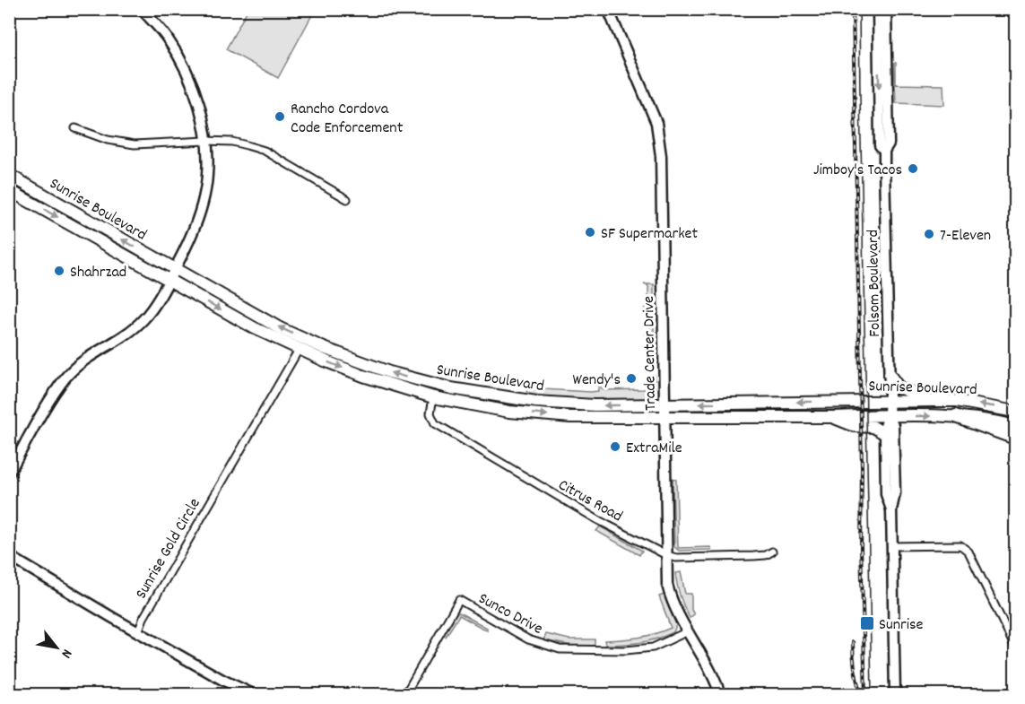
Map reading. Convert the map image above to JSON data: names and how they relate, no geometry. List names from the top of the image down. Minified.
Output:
{"streets":{"main road":["Sunrise Boulevard"],"street":["Folsom Boulevard","Trade Center Drive","Citrus Road","Sunrise Gold Circle","Sunco Drive"]},"crossings":[["Sunrise Boulevard","Folsom Boulevard"],["Sunrise Boulevard","Trade Center Drive"],["Sunrise Boulevard","Citrus Road"],["Sunrise Boulevard","Sunrise Gold Circle"],["Trade Center Drive","Citrus Road"],["Trade Center Drive","Sunco Drive"]],"places":{"other":["Rancho Cordova Code Enforcement","Jimboy's Tacos","SF Supermarket","7-Eleven","Shahrzad","Wendy's","ExtraMile"],"transit":["Sunrise"]},"north":"bottom right"}
